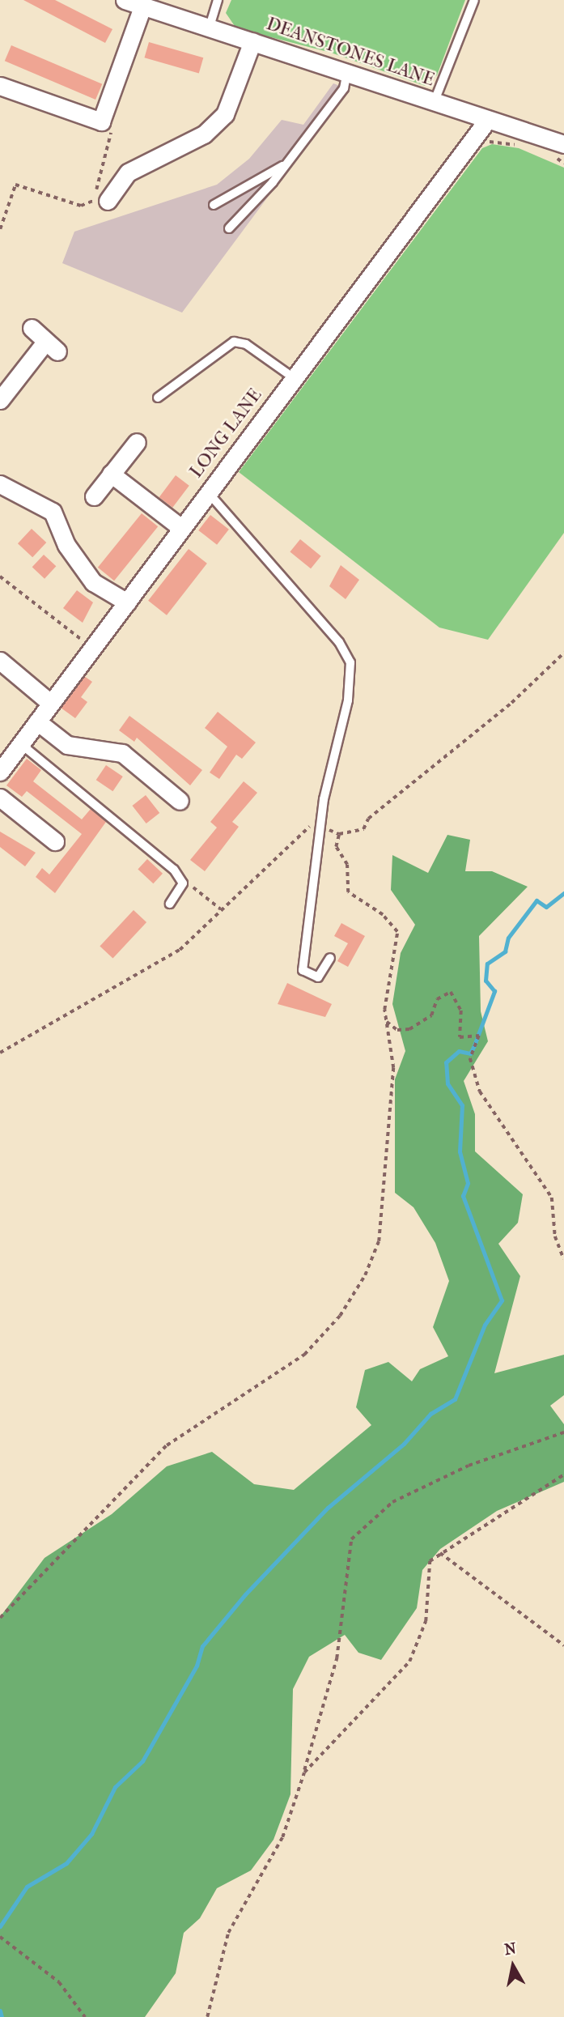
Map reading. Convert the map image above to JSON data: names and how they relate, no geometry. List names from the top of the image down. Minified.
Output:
{"streets":{"street":["DEANSTONES LANE","LONG LANE"]},"crossings":[["DEANSTONES LANE","LONG LANE"]],"north":"top"}
